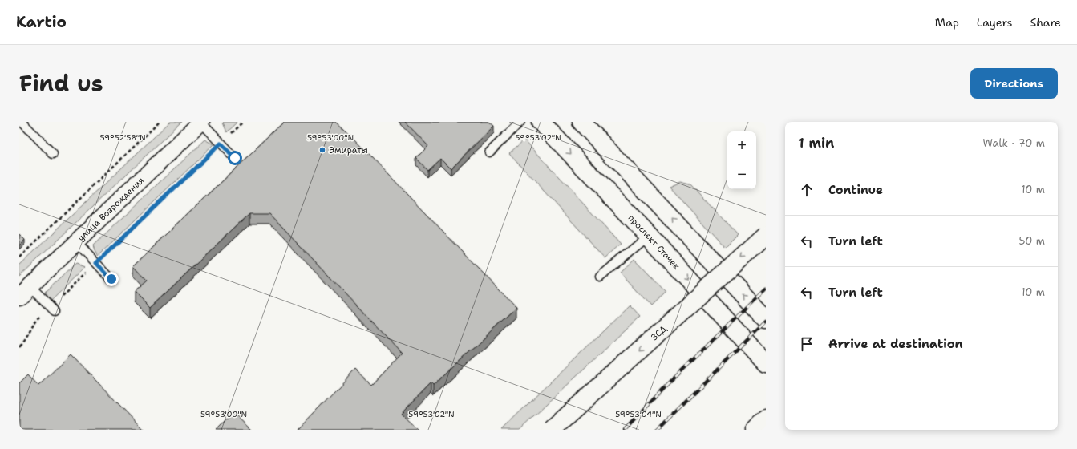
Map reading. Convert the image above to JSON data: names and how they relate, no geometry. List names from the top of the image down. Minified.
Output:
{"streets":{"main road":["проспект Стачек","ЗСД"],"street":["улица Возрождения"]},"one_way":["ЗСД"],"places":["Эмираты"],"page":{"header":"Kartio","nav":["Map","Layers","Share"],"title":"Find us","buttons":"Directions","heading":["1 min","Walk · 70 m"],"map_buttons":["+","−"],"list":[["Continue","10 m"],["Turn left","50 m"],["Turn left","10 m"],"Arrive at destination"]},"coordinates":["59°53'00\"N","59°53'02\"N","59°52'58\"N","59°53'04\"N"]}
